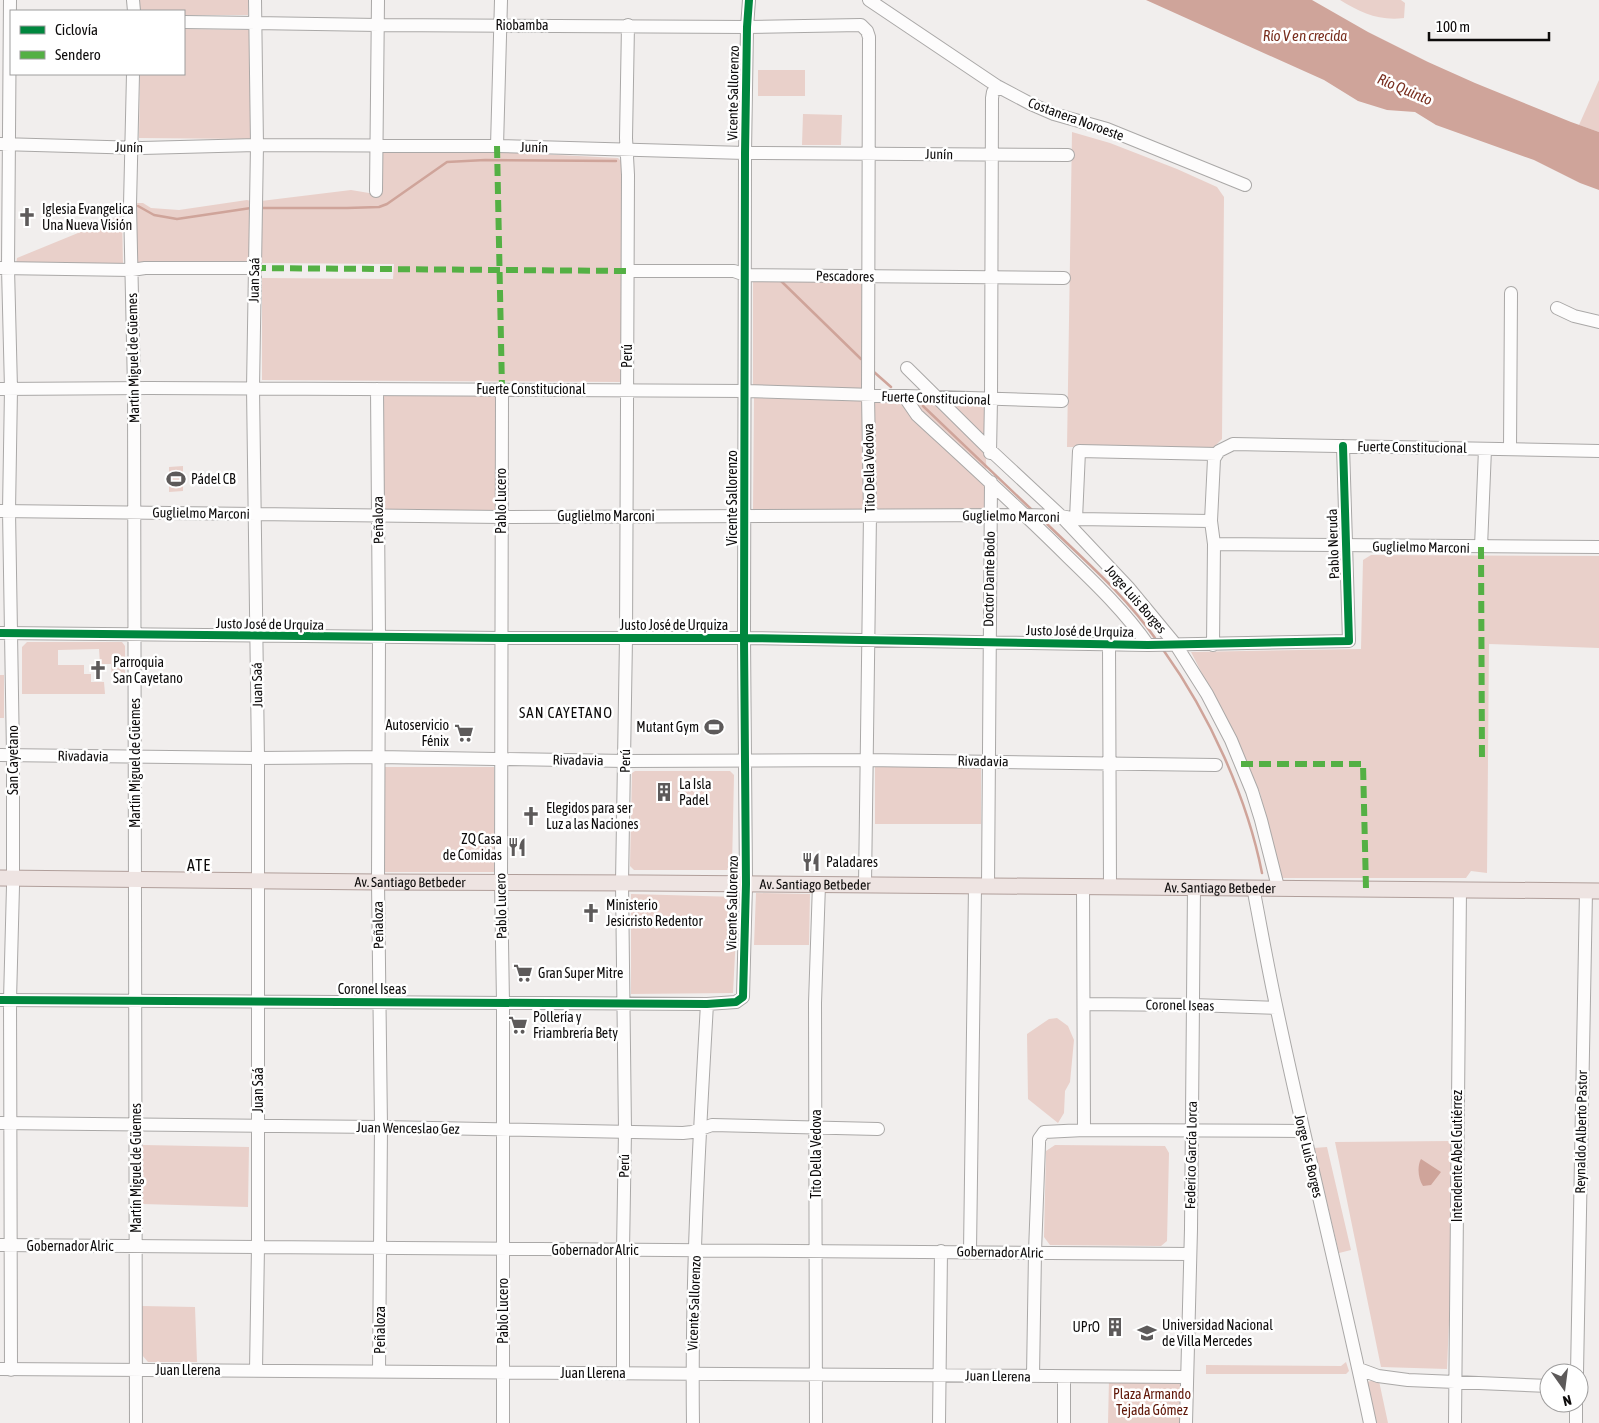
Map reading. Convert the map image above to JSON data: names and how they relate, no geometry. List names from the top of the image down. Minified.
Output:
{"streets":{"main road":["Av. Santiago Betbeder"],"street":["Riobamba","Vicente Sallorenzo","Costanera Noroeste","Junín","Pescadores","Juan Saá","Perú","Martín Miguel de Güemes","Fuerte Constitucional","Tito Della Vedova","Pablo Lucero","Guglielmo Marconi","Peñaloza","Pablo Neruda","Doctor Dante Bodo","Jorge Luis Borges","Justo José de Urquiza","Rivadavia","San Cayetano","Coronel Iseas","Juan Wenceslao Gez","Reynaldo Alberto Pastor","Federico García Lorca","Intendente Abel Gutiérrez","Gobernador Alric","Juan Llerena"]},"crossings":[["Riobamba","Vicente Sallorenzo"],["Riobamba","Juan Saá"],["Riobamba","Perú"],["Riobamba","Tito Della Vedova"],["Vicente Sallorenzo","Junín"],["Vicente Sallorenzo","Pescadores"],["Vicente Sallorenzo","Fuerte Constitucional"],["Vicente Sallorenzo","Guglielmo Marconi"],["Vicente Sallorenzo","Justo José de Urquiza"],["Vicente Sallorenzo","Rivadavia"],["Vicente Sallorenzo","Av. Santiago Betbeder"],["Vicente Sallorenzo","Coronel Iseas"],["Vicente Sallorenzo","Juan Wenceslao Gez"],["Vicente Sallorenzo","Gobernador Alric"],["Vicente Sallorenzo","Juan Llerena"],["Junín","Juan Saá"],["Junín","Perú"],["Junín","Martín Miguel de Güemes"],["Junín","Tito Della Vedova"],["Junín","San Cayetano"],["Pescadores","Perú"],["Pescadores","Tito Della Vedova"],["Juan Saá","Fuerte Constitucional"],["Juan Saá","Guglielmo Marconi"],["Juan Saá","Justo José de Urquiza"],["Juan Saá","Rivadavia"],["Juan Saá","Av. Santiago Betbeder"],["Juan Saá","Coronel Iseas"],["Juan Saá","Juan Wenceslao Gez"],["Juan Saá","Gobernador Alric"],["Juan Saá","Juan Llerena"],["Perú","Fuerte Constitucional"],["Perú","Guglielmo Marconi"],["Perú","Justo José de Urquiza"],["Perú","Rivadavia"],["Perú","Av. Santiago Betbeder"],["Perú","Coronel Iseas"],["Perú","Juan Wenceslao Gez"],["Perú","Gobernador Alric"],["Perú","Juan Llerena"],["Martín Miguel de Güemes","Fuerte Constitucional"],["Martín Miguel de Güemes","Guglielmo Marconi"],["Martín Miguel de Güemes","Justo José de Urquiza"],["Martín Miguel de Güemes","Rivadavia"],["Martín Miguel de Güemes","Av. Santiago Betbeder"],["Martín Miguel de Güemes","Coronel Iseas"],["Martín Miguel de Güemes","Juan Wenceslao Gez"],["Martín Miguel de Güemes","Gobernador Alric"],["Martín Miguel de Güemes","Juan Llerena"],["Fuerte Constitucional","Tito Della Vedova"],["Fuerte Constitucional","Pablo Lucero"],["Fuerte Constitucional","Guglielmo Marconi"],["Fuerte Constitucional","Peñaloza"],["Fuerte Constitucional","Pablo Neruda"],["Fuerte Constitucional","Jorge Luis Borges"],["Fuerte Constitucional","San Cayetano"],["Tito Della Vedova","Guglielmo Marconi"],["Tito Della Vedova","Justo José de Urquiza"],["Tito Della Vedova","Rivadavia"],["Tito Della Vedova","Av. Santiago Betbeder"],["Tito Della Vedova","Juan Wenceslao Gez"],["Tito Della Vedova","Gobernador Alric"],["Tito Della Vedova","Juan Llerena"],["Pablo Lucero","Guglielmo Marconi"],["Pablo Lucero","Justo José de Urquiza"],["Pablo Lucero","Rivadavia"],["Pablo Lucero","Av. Santiago Betbeder"],["Pablo Lucero","Coronel Iseas"],["Pablo Lucero","Juan Wenceslao Gez"],["Pablo Lucero","Gobernador Alric"],["Pablo Lucero","Juan Llerena"],["Guglielmo Marconi","Peñaloza"],["Guglielmo Marconi","Pablo Neruda"],["Guglielmo Marconi","Doctor Dante Bodo"],["Guglielmo Marconi","Jorge Luis Borges"],["Guglielmo Marconi","San Cayetano"],["Peñaloza","Justo José de Urquiza"],["Peñaloza","Rivadavia"],["Peñaloza","Av. Santiago Betbeder"],["Peñaloza","Coronel Iseas"],["Peñaloza","Juan Wenceslao Gez"],["Peñaloza","Gobernador Alric"],["Peñaloza","Juan Llerena"],["Pablo Neruda","Justo José de Urquiza"],["Doctor Dante Bodo","Jorge Luis Borges"],["Doctor Dante Bodo","Justo José de Urquiza"],["Doctor Dante Bodo","Rivadavia"],["Doctor Dante Bodo","Av. Santiago Betbeder"],["Doctor Dante Bodo","Gobernador Alric"],["Jorge Luis Borges","Justo José de Urquiza"],["Jorge Luis Borges","Av. Santiago Betbeder"],["Jorge Luis Borges","Coronel Iseas"],["Justo José de Urquiza","San Cayetano"],["Rivadavia","San Cayetano"],["San Cayetano","Av. Santiago Betbeder"],["San Cayetano","Coronel Iseas"],["San Cayetano","Juan Wenceslao Gez"],["San Cayetano","Gobernador Alric"],["San Cayetano","Juan Llerena"],["Av. Santiago Betbeder","Reynaldo Alberto Pastor"],["Av. Santiago Betbeder","Federico García Lorca"],["Av. Santiago Betbeder","Intendente Abel Gutiérrez"],["Coronel Iseas","Federico García Lorca"],["Federico García Lorca","Gobernador Alric"],["Federico García Lorca","Juan Llerena"]],"districts":["SAN CAYETANO","ATE"],"water":["Río V en crecida","Río Quinto"],"parks":["Plaza Armando Tejada Gómez"],"places":{"church":["Iglesia Evangelica Una Nueva Visión","Parroquia San Cayetano","Elegidos para ser Luz a las Naciones","Ministerio Jesicristo Redentor"],"sports":["Pádel CB","Mutant Gym"],"supermarket":["Autoservicio Fénix","Gran Super Mitre","Pollería y Friambrería Bety"],"building":["La Isla Padel","UPrO"],"restaurant":["ZQ Casa de Comidas","Paladares"],"school or university":["Universidad Nacional de Villa Mercedes"]},"legend":["Ciclovía","Sendero"],"scale_bar":"100 m","north":"bottom"}
